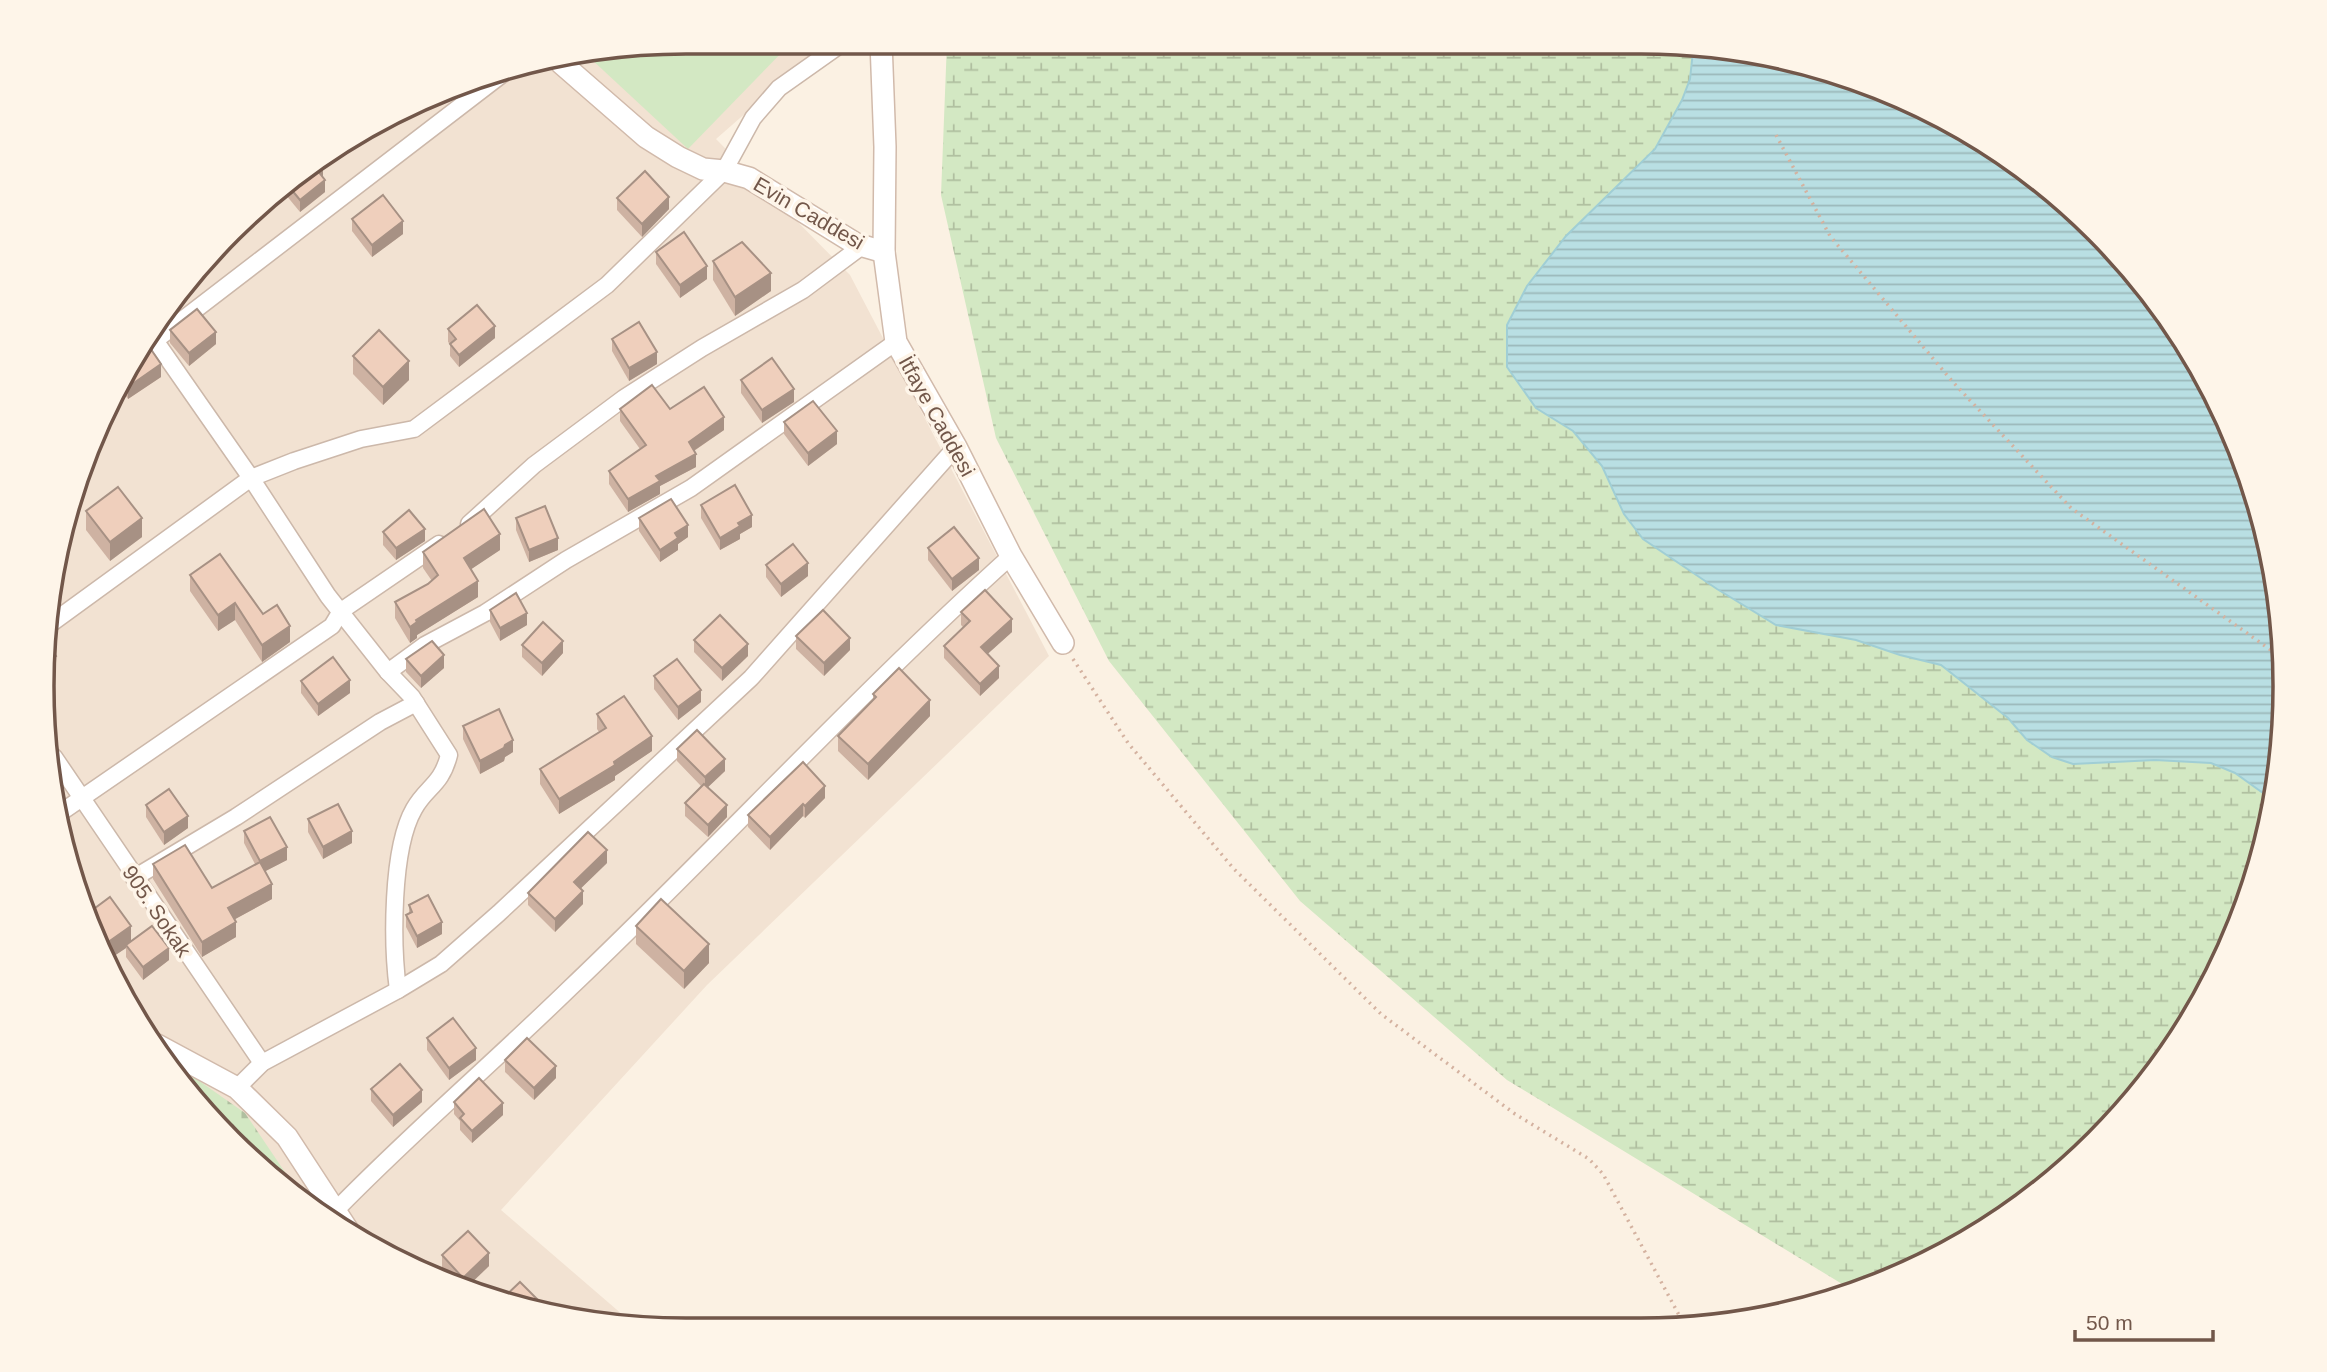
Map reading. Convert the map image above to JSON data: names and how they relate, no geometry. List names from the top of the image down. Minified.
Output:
{"streets":{"street":["Evin Caddesi","İtfaye Caddesi","905. Sokak"]},"crossings":[["Evin Caddesi","İtfaye Caddesi"]],"scale_bar":"50 m"}
